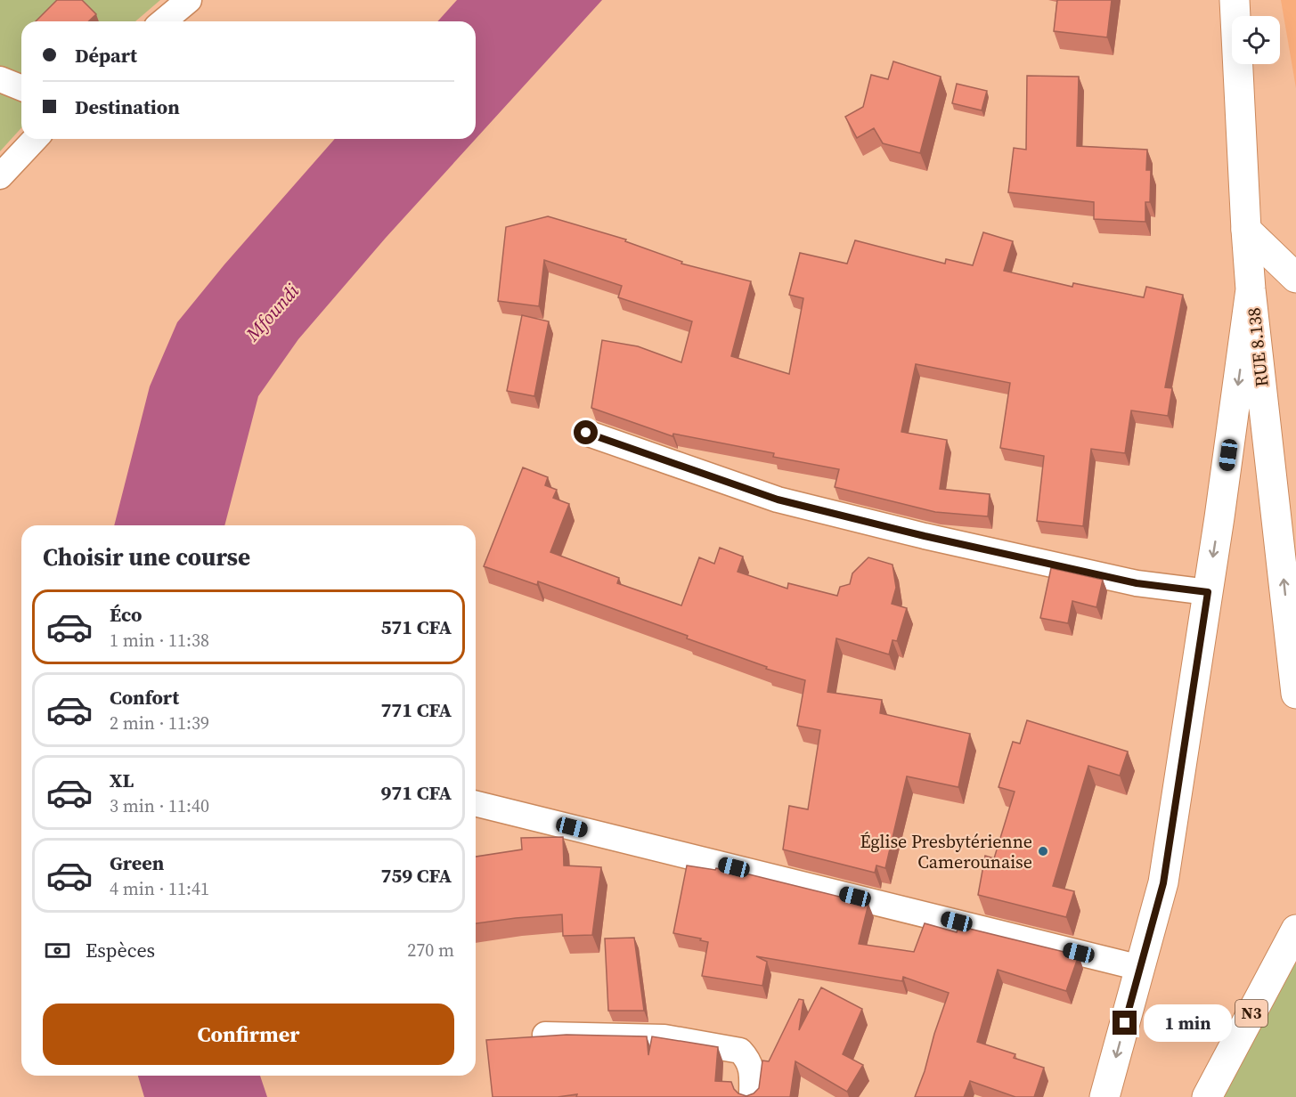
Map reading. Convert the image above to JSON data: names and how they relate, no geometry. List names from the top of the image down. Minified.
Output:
{"streets":{"main road":["RUE 8.138","N3"]},"water":["Mfoundi"],"places":["Église Presbytérienne Camerounaise"],"page":{"banner":["Départ","Destination"],"heading":"Choisir une course","list":[{"name":"Éco","note":"1 min · 11:38","value":"571 CFA"},{"name":"Confort","note":"2 min · 11:39","value":"771 CFA"},{"name":"XL","note":"3 min · 11:40","value":"971 CFA"},{"name":"Green","note":"4 min · 11:41","value":"759 CFA"}],"pay":["Espèces","270 m"],"buttons":"Confirmer","bubble":"1 min"}}
